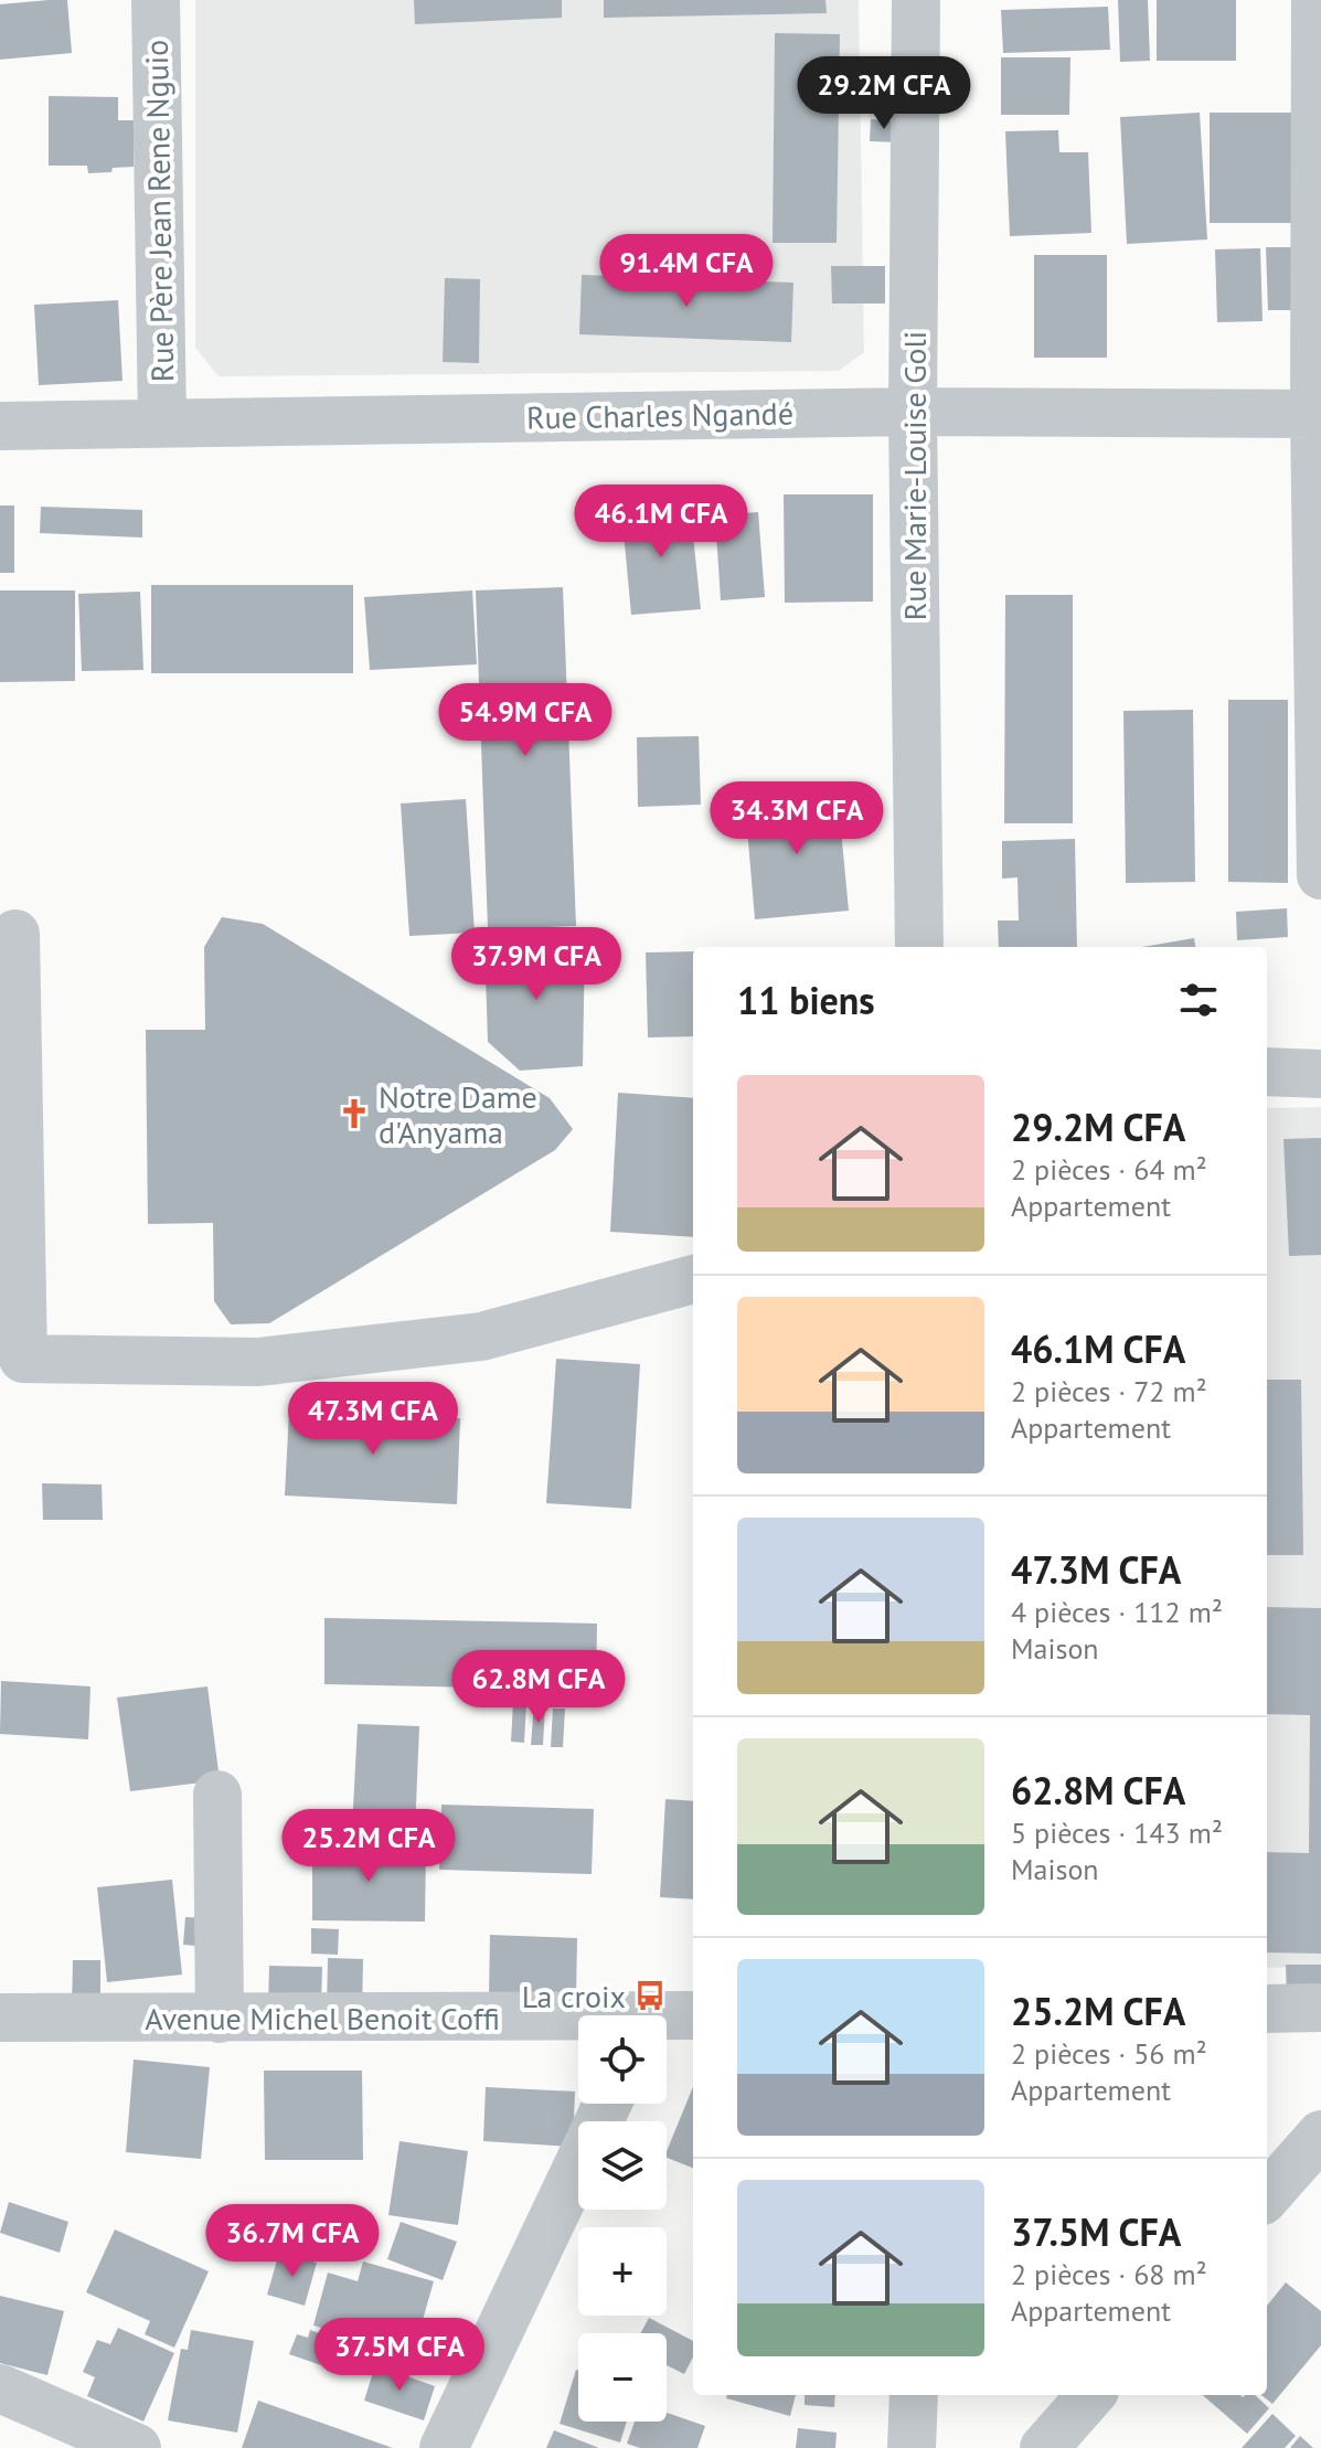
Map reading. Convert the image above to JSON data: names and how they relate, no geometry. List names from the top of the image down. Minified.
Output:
{"streets":{"street":["Rue Père Jean Rene Nguio","Rue Charles Ngandé","Rue Marie-Louise Goli","Avenue Michel Benoit Coffi"]},"crossings":[["Rue Père Jean Rene Nguio","Rue Charles Ngandé"],["Rue Charles Ngandé","Rue Marie-Louise Goli"]],"places":{"church":["Notre Dame d'Anyama"],"bus stop":["La croix"]},"page":{"price":["29.2M CFA","91.4M CFA","46.1M CFA","54.9M CFA","34.3M CFA","37.9M CFA","47.3M CFA","62.8M CFA","25.2M CFA","36.7M CFA","37.5M CFA"],"heading":"11 biens","list":[{"name":"29.2M CFA","note":"2 pièces · 64 m² · Appartement"},{"name":"46.1M CFA","note":"2 pièces · 72 m² · Appartement"},{"name":"47.3M CFA","note":"4 pièces · 112 m² · Maison"},{"name":"62.8M CFA","note":"5 pièces · 143 m² · Maison"},{"name":"25.2M CFA","note":"2 pièces · 56 m² · Appartement"},{"name":"37.5M CFA","note":"2 pièces · 68 m² · Appartement"}],"map_buttons":["+","−"]}}
